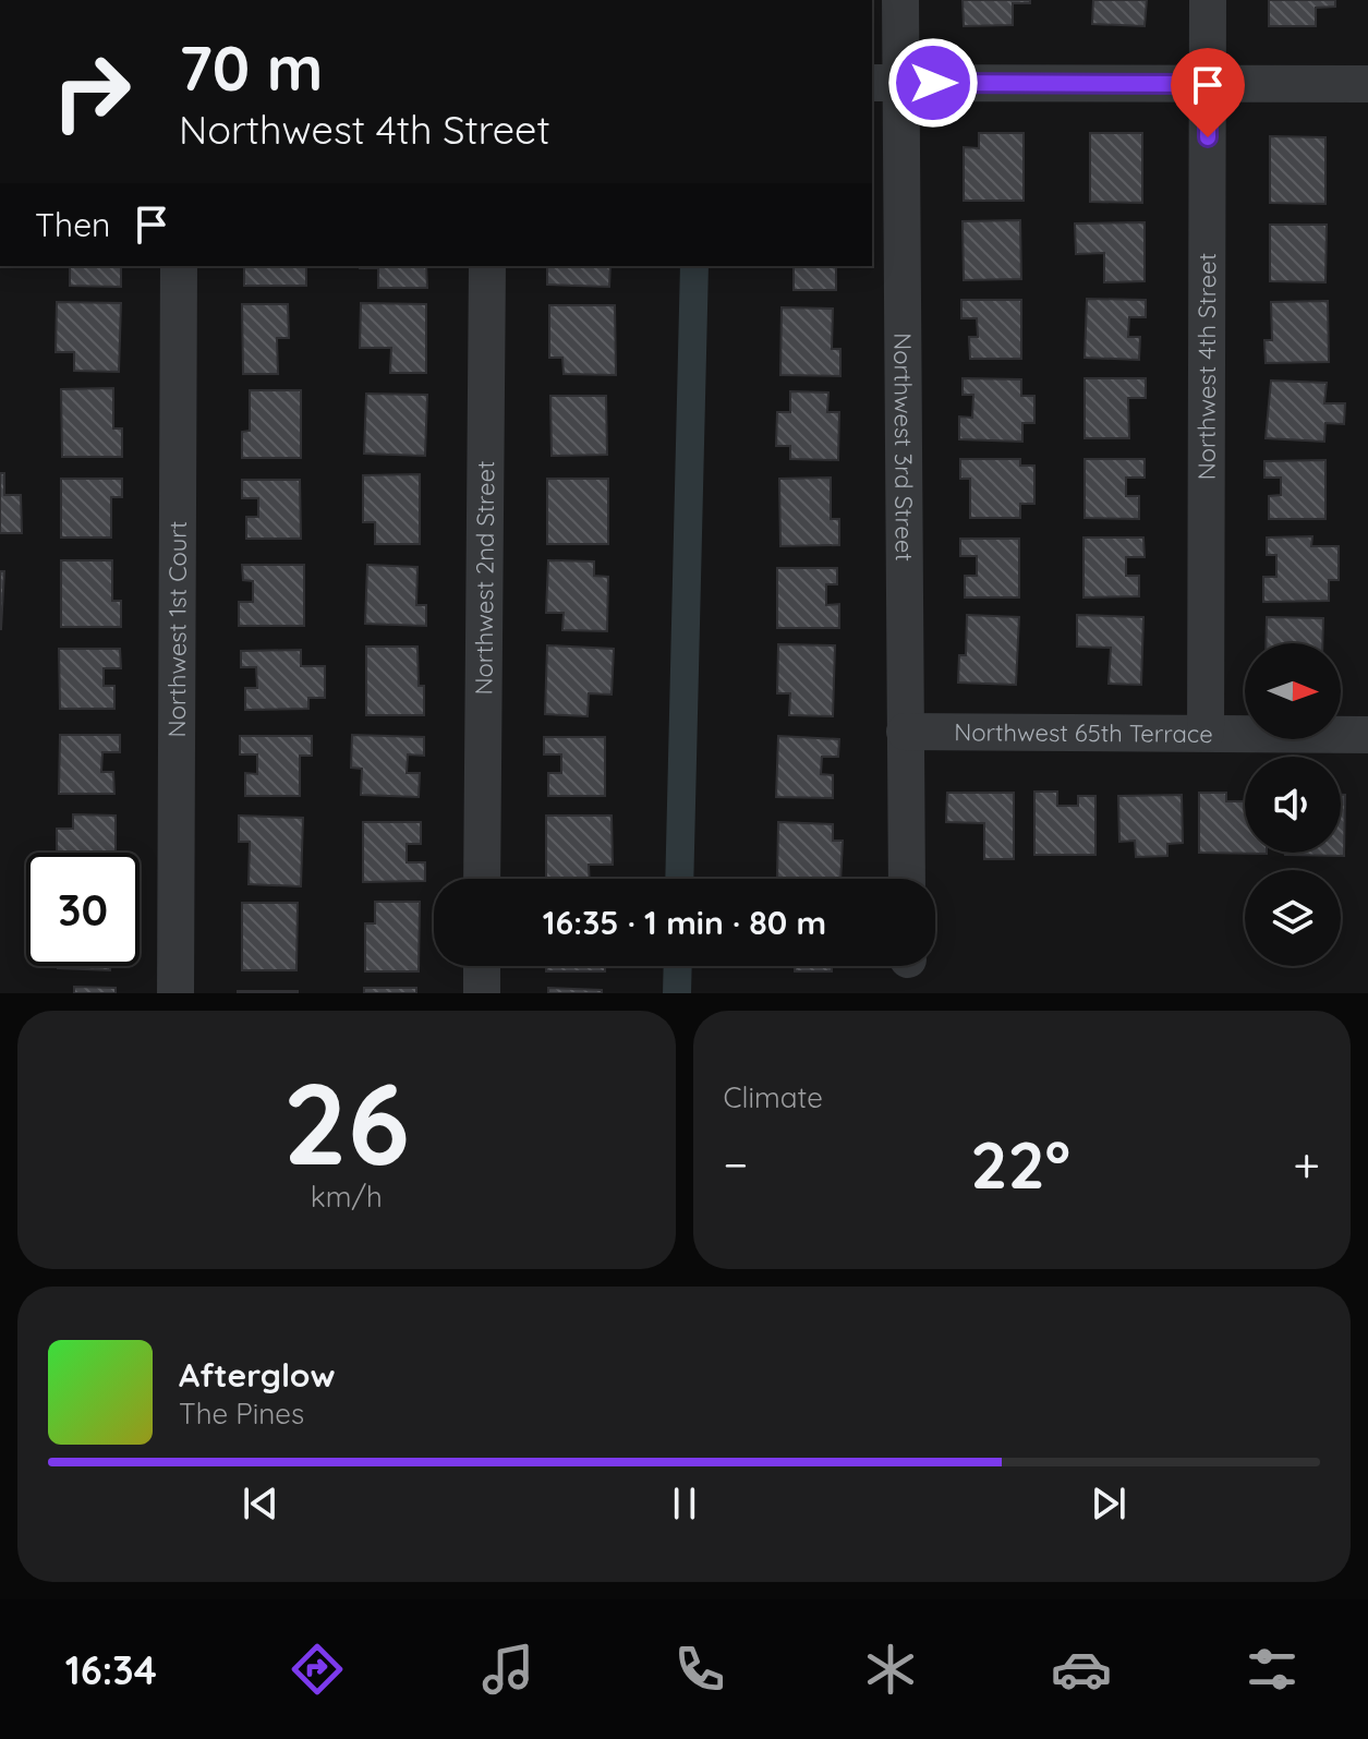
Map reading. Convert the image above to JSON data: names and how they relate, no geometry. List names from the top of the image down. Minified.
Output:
{"streets":{"street":["Northwest 4th Street","Northwest 3rd Street","Northwest 2nd Street","Northwest 1st Court","Northwest 65th Terrace"]},"crossings":[["Northwest 4th Street","Northwest 65th Terrace"],["Northwest 3rd Street","Northwest 65th Terrace"]],"north":"right","page":{"turn":["70 m","Northwest 4th Street"],"then":"Then","limit":"30","trip":"16:35 · 1 min · 80 m","tile":[["26","km/h"],"Climate"],"heat":["−","22°","+"],"song":["Afterglow","The Pines"],"tabs":"16:34"}}
